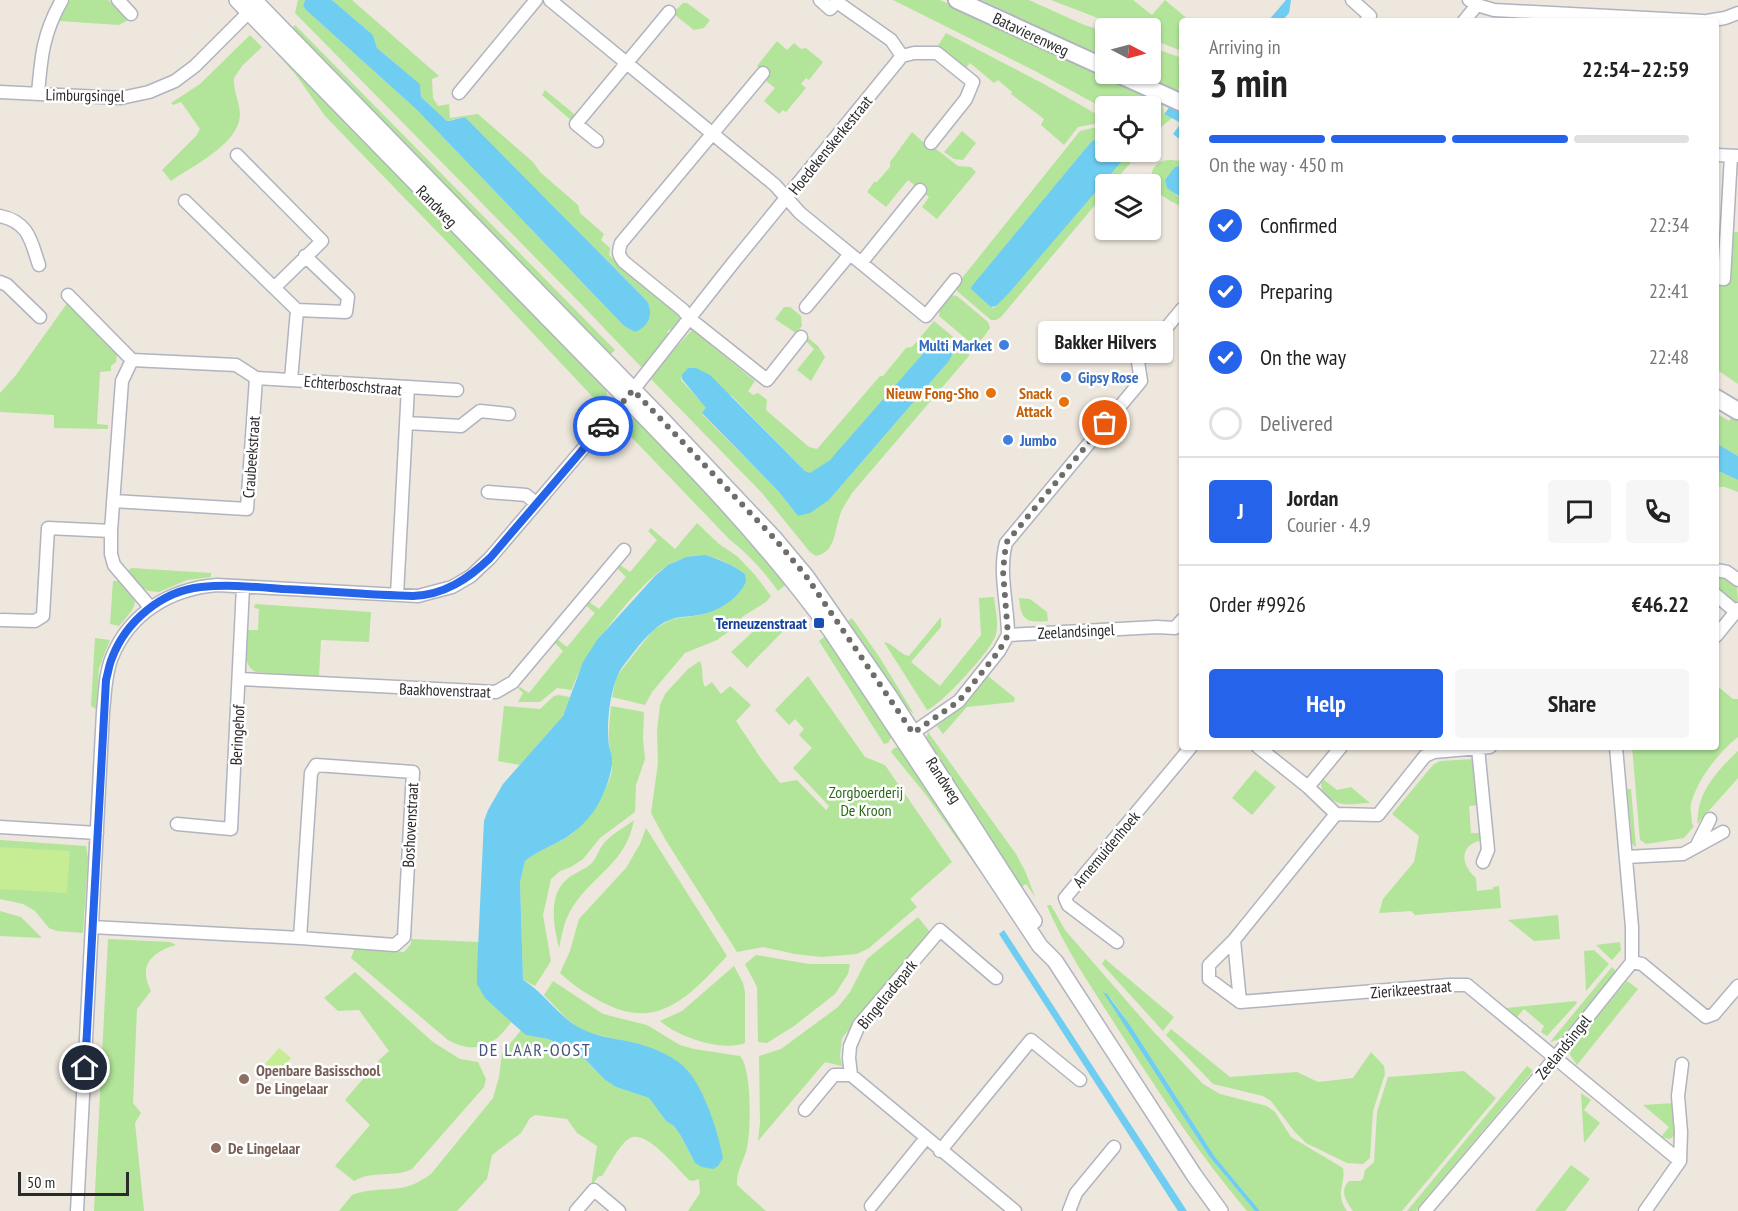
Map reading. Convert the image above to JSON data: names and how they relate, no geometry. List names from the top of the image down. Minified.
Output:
{"streets":{"main road":["Batavierenweg"],"street":["Limburgsingel","Hoedekenskerkestraat","Randweg","Echterboschstraat","Craubeekstraat","Zeelandsingel","Baakhovenstraat","Beringehof","Boshovenstraat","Arnemuidenhoek","Zierikzeestraat","Bingelradepark"]},"crossings":[["Limburgsingel","Randweg"],["Hoedekenskerkestraat","Randweg"],["Hoedekenskerkestraat","Echterboschstraat"],["Hoedekenskerkestraat","Beringehof"],["Hoedekenskerkestraat","Boshovenstraat"],["Echterboschstraat","Craubeekstraat"],["Zeelandsingel","Zierikzeestraat"],["Baakhovenstraat","Beringehof"]],"districts":["DE LAAR-OOST"],"parks":["Zorgboerderij De Kroon"],"places":{"other":["Multi Market","Gipsy Rose","Nieuw Fong-Sho","Snack Attack","Bakker Hilvers","Jumbo","Openbare Basisschool De Lingelaar","De Lingelaar"],"transit":["Terneuzenstraat"]},"scale_bar":"50 m","north":"right","page":{"heading":["3 min","Arriving in","22:54–22:59"],"panel":["Jordan","Courier · 4.9","Order #9926","€46.22"],"bar":"On the way · 450 m","list":[["Confirmed","22:34"],["Preparing","22:41"],["On the way","22:48"],"Delivered"],"bubble":"Bakker Hilvers","round":"J","buttons":["Help","Share"],"scale":"50 m"}}
